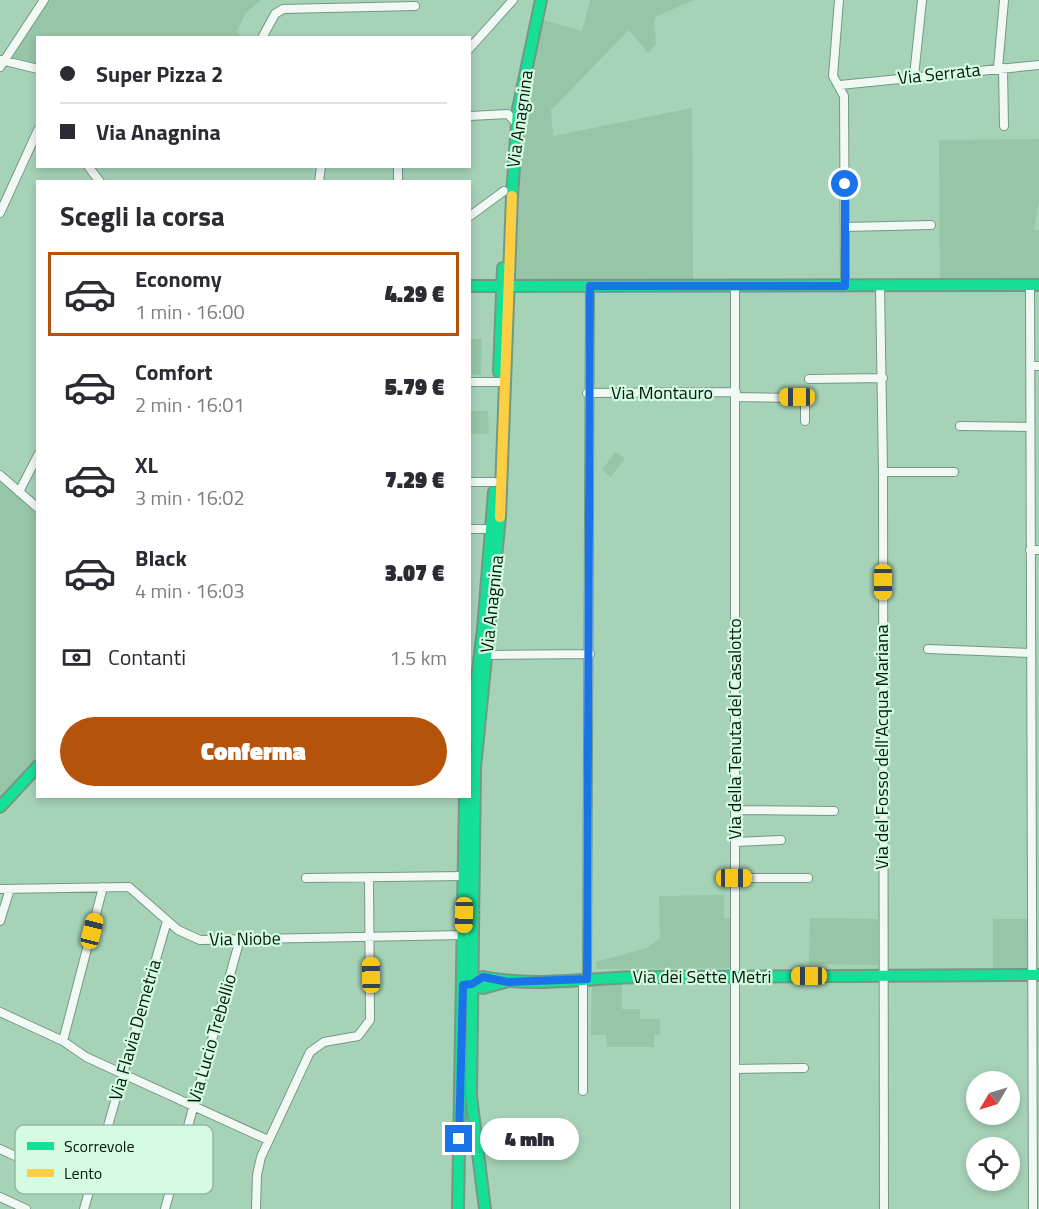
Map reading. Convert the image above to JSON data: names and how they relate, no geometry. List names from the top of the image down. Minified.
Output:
{"streets":{"main road":["Via Anagnina","Via dei Sette Metri"],"street":["Via Serrata","Via Montauro","Via della Tenuta del Casalotto","Via del Fosso dell'Acqua Mariana","Via Niobe","Via Flavia Demetria","Via Lucio Trebellio"]},"crossings":[["Via Anagnina","Via Niobe"],["Via Anagnina","Via dei Sette Metri"],["Via Montauro","Via della Tenuta del Casalotto"],["Via della Tenuta del Casalotto","Via dei Sette Metri"],["Via del Fosso dell'Acqua Mariana","Via dei Sette Metri"],["Via Niobe","Via Flavia Demetria"],["Via Niobe","Via Lucio Trebellio"]],"legend":["Scorrevole","Lento"],"north":"bottom left","page":{"banner":["Super Pizza 2","Via Anagnina"],"heading":"Scegli la corsa","list":[{"name":"Economy","note":"1 min · 16:00","value":"4.29 €"},{"name":"Comfort","note":"2 min · 16:01","value":"5.79 €"},{"name":"XL","note":"3 min · 16:02","value":"7.29 €"},{"name":"Black","note":"4 min · 16:03","value":"3.07 €"}],"pay":["Contanti","1.5 km"],"buttons":"Conferma","bubble":"4 min"}}
